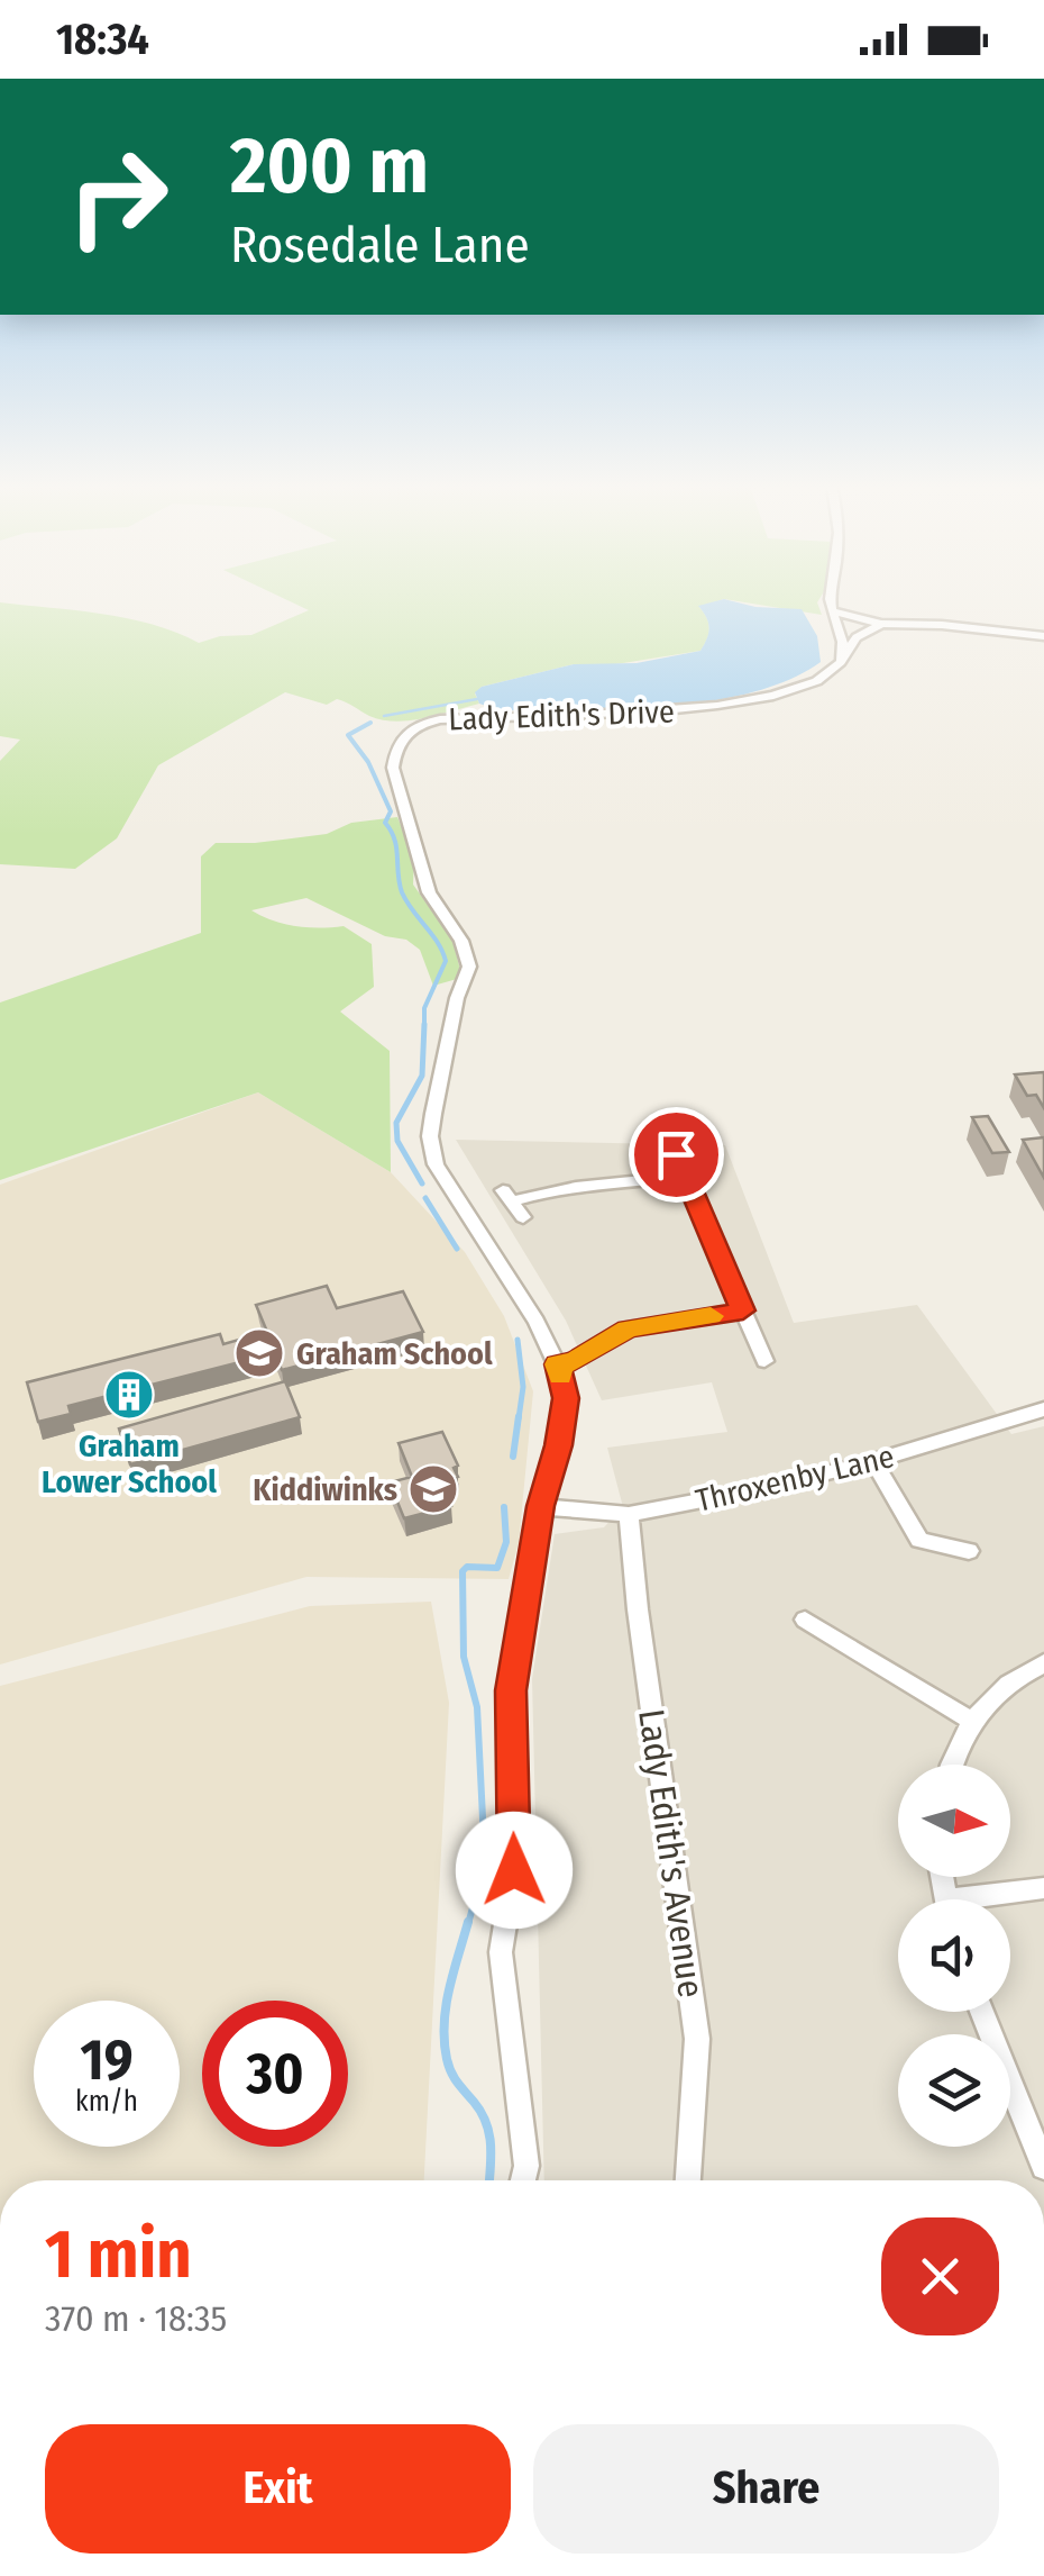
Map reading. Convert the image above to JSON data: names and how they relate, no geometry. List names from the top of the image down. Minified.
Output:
{"streets":{"street":["Lady Edith's Drive","Throxenby Lane","Lady Edith's Avenue"]},"crossings":[["Lady Edith's Drive","Throxenby Lane"],["Throxenby Lane","Lady Edith's Avenue"]],"places":{"school or university":["Graham School","Kiddiwinks"],"building":["Graham Lower School"]},"north":"right","page":{"status":"18:34","turn":["200 m","Rosedale Lane"],"speed":"19 km/h","limit":"30","heading":["1 min","370 m · 18:35"],"buttons":["Exit","Share"]}}
